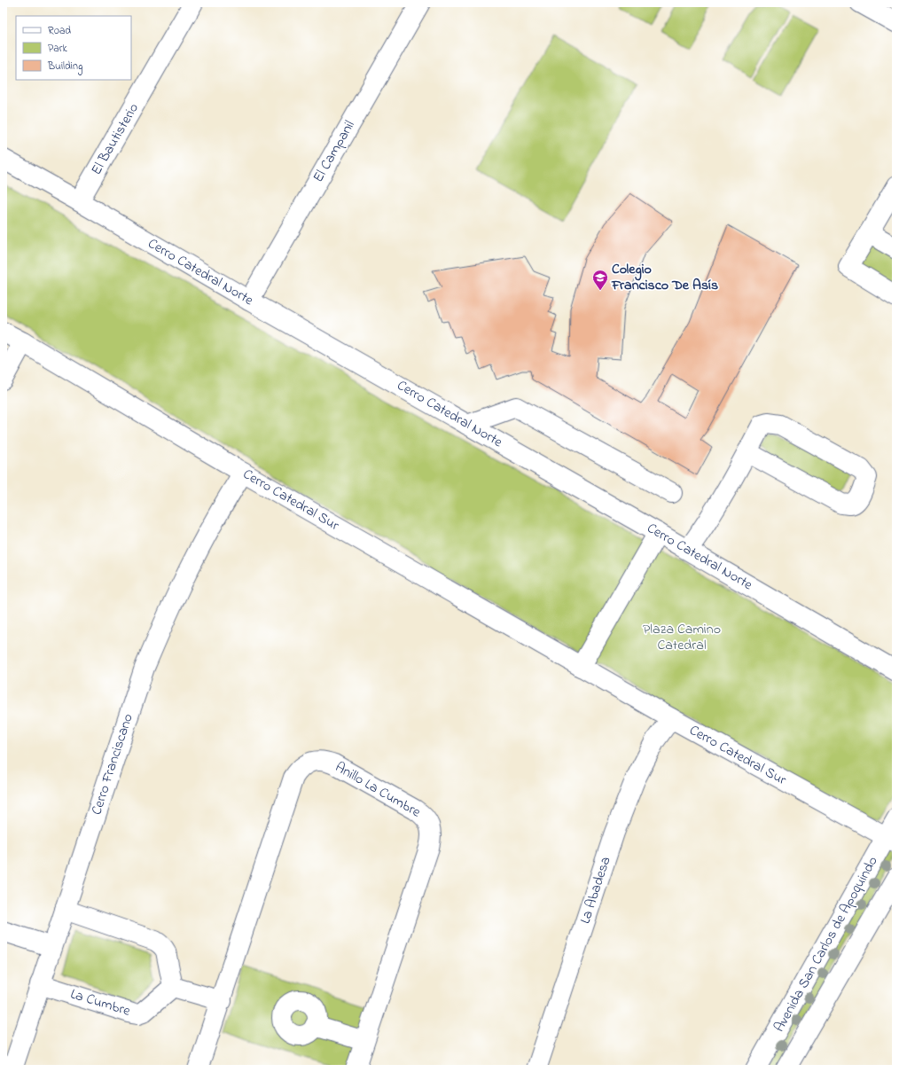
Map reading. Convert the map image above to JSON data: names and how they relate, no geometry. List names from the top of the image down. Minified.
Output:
{"streets":{"street":["El Bautisterio","El Campanil","Cerro Catedral Norte","Cerro Catedral Sur","Cerro Franciscano","Anillo La Cumbre","La Abadesa","Avenida San Carlos de Apoquindo","La Cumbre"]},"crossings":[["El Bautisterio","Cerro Catedral Norte"],["El Campanil","Cerro Catedral Norte"],["Cerro Catedral Sur","Cerro Franciscano"],["Cerro Catedral Sur","La Abadesa"],["Cerro Catedral Sur","Avenida San Carlos de Apoquindo"],["Cerro Franciscano","La Cumbre"]],"parks":["Plaza Camino Catedral"],"places":{"school or university":["Colegio Francisco De Asís"]},"legend":["Road","Park","Building"]}
